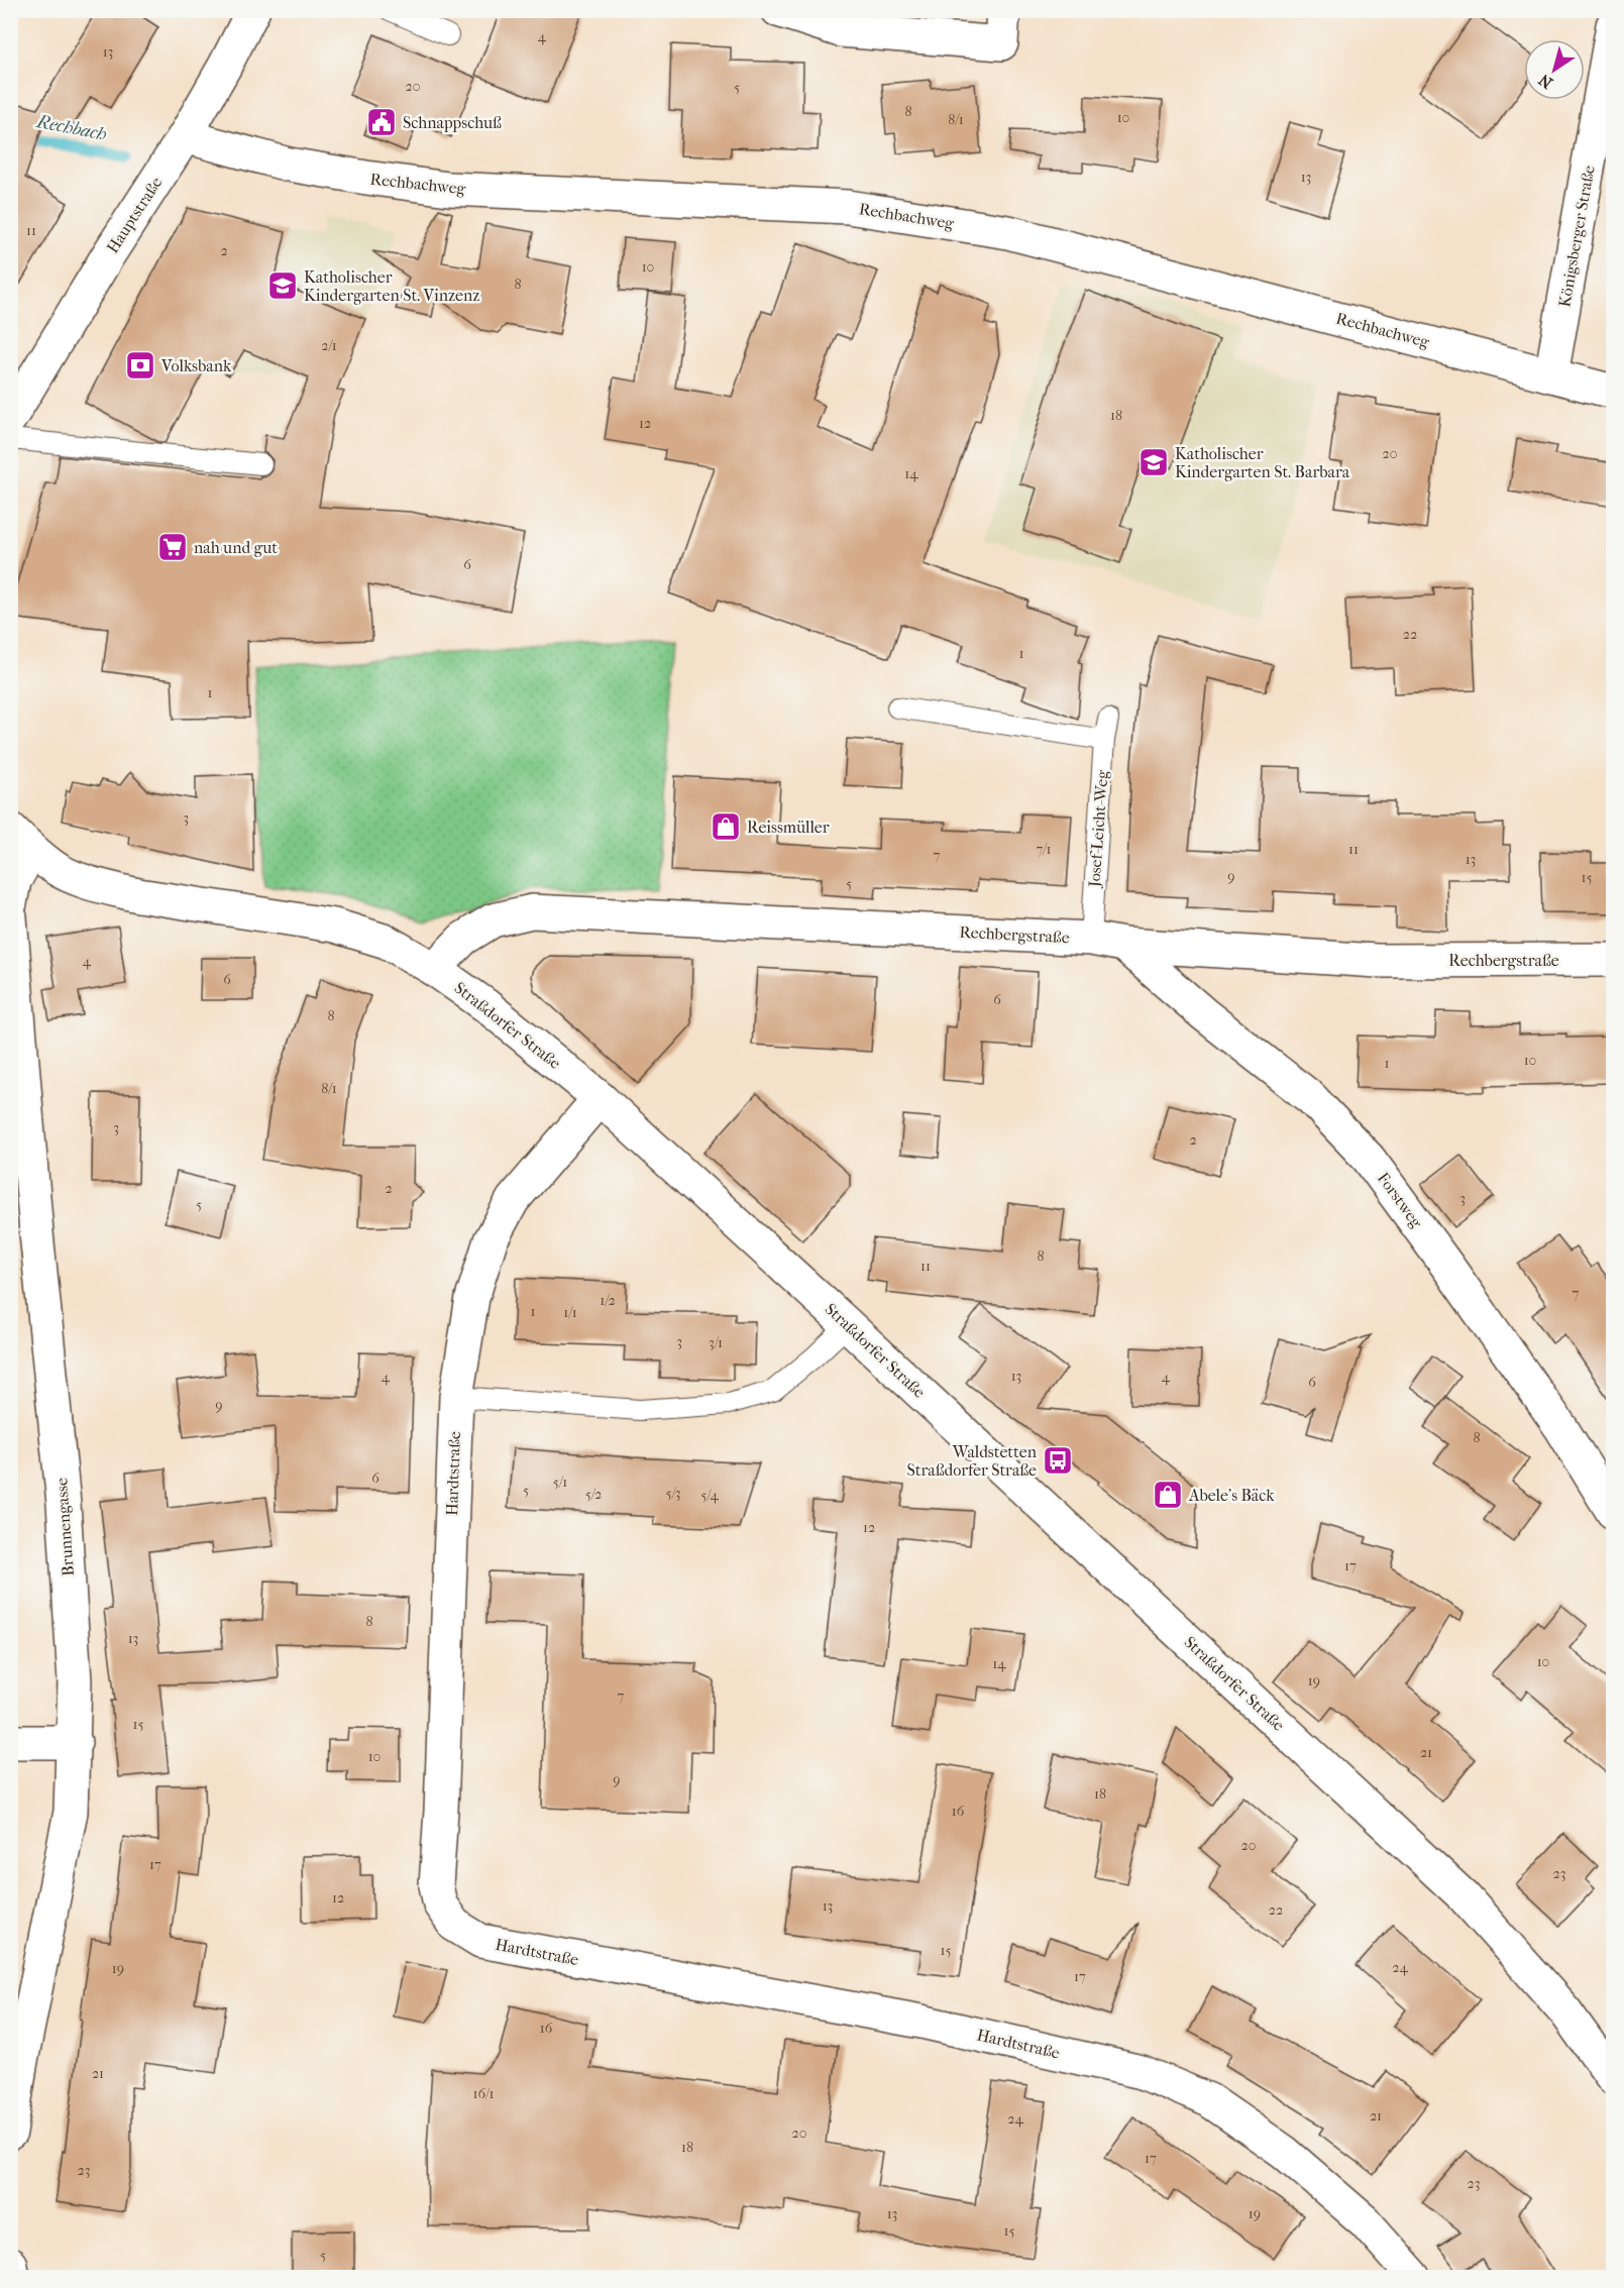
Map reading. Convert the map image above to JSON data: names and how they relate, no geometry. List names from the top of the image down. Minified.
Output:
{"streets":{"street":["Rechbachweg","Hauptstraße","Königsberger Straße","Rechbergstraße","Straßdorfer Straße","Forstweg","Hardtstraße","Brunnengasse"],"lane":["Josef-Leicht-Weg"]},"crossings":[["Rechbachweg","Hauptstraße"],["Rechbachweg","Königsberger Straße"],["Josef-Leicht-Weg","Rechbergstraße"],["Rechbergstraße","Straßdorfer Straße"],["Rechbergstraße","Forstweg"],["Straßdorfer Straße","Hardtstraße"]],"water":["Rechbach"],"places":{"public building":["Schnappschuß"],"school or university":["Katholischer Kindergarten St. Vinzenz","Katholischer Kindergarten St. Barbara"],"bank":["Volksbank"],"supermarket":["nah und gut"],"shop":["Reissmüller","Abele's Bäck"],"bus stop":["Waldstetten Straßdorfer Straße"]},"house_numbers":["4","13","20","5","8","10","8/1","13","11","2","10","8","2/1","18","12","20","14","6","22","1","1","3","7/1","11","7","13","9","15","5","4","6","6","8","10","1","8/1","3","2","2","3","5","8","11","7","1/2","1","1/1","3","3/1","13","4","4","6","9","8","6","5/1","5","5/3","5/2","5/4","12","17","8","13","10","14","19","7","15","21","10","9","18","16","20","17","23","12","13","22","15","24","19","17","16","21","16/1","21","24","20","18","17","23","23","13","19","15","5"],"north":"bottom left"}
